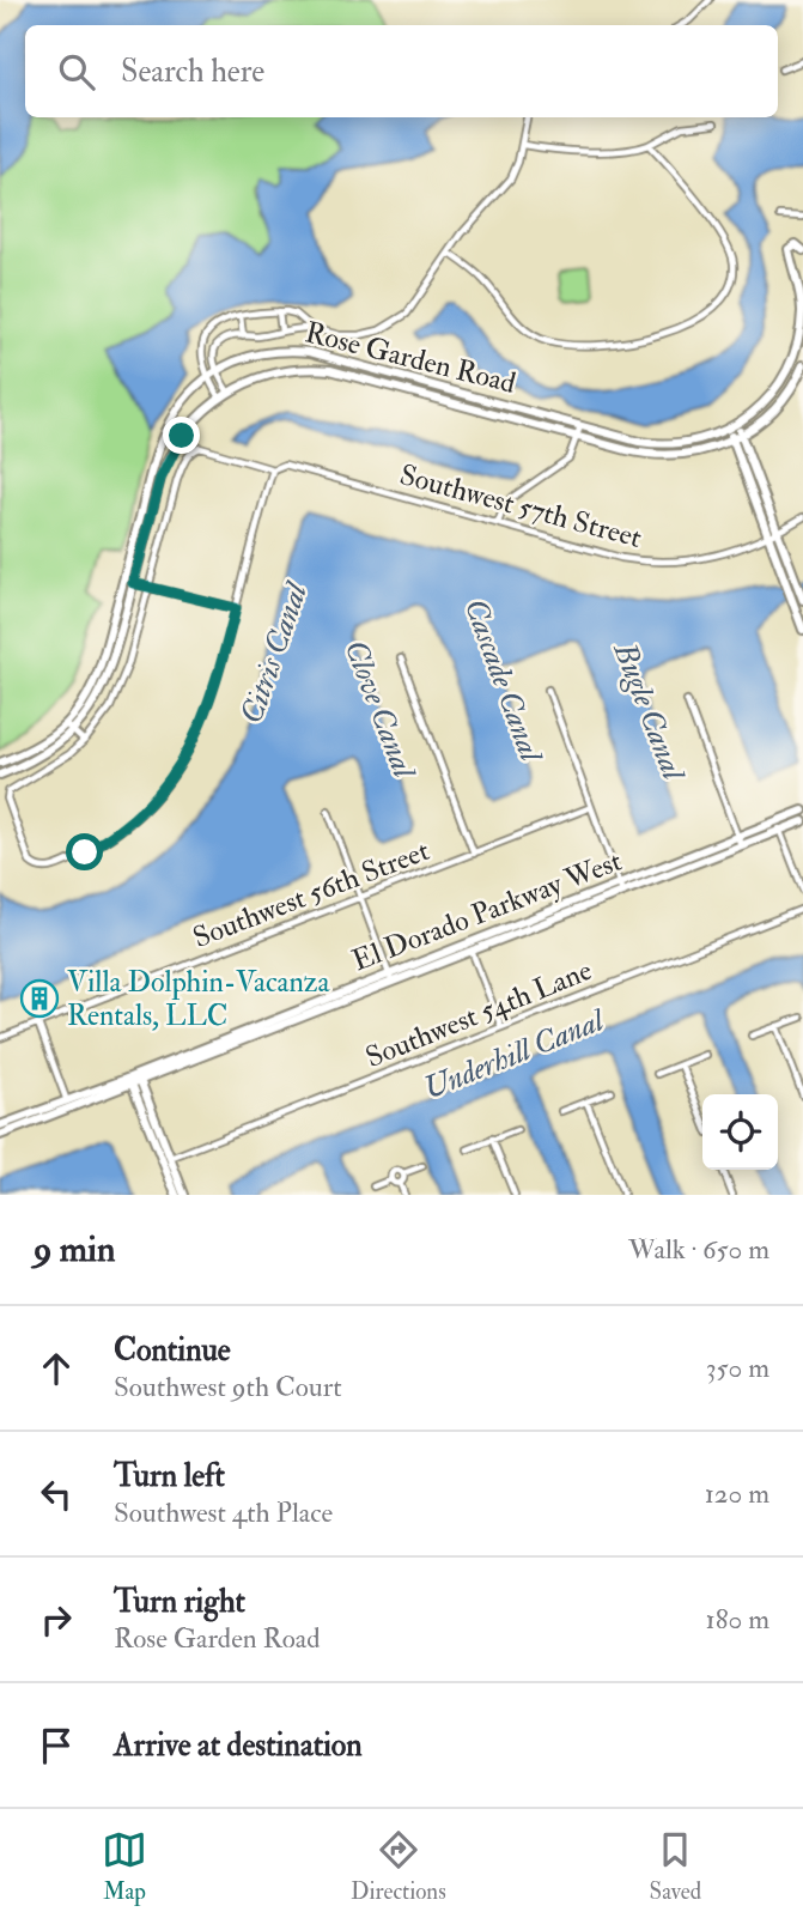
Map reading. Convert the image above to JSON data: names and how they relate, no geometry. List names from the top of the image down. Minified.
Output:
{"streets":{"street":["Rose Garden Road","Southwest 57th Street","Southwest 56th Street","El Dorado Parkway West","Southwest 54th Lane"]},"water":["Citris Canal","Cascade Canal","Clove Canal","Bugle Canal","Underhill Canal"],"places":{"building":["Villa Dolphin-Vacanza Rentals, LLC"]},"page":{"search":"Search here","heading":["9 min","Walk · 650 m"],"list":[["Continue","Southwest 9th Court","350 m"],["Turn left","Southwest 4th Place","120 m"],["Turn right","Rose Garden Road","180 m"],"Arrive at destination"],"nav":["Map","Directions","Saved"]}}
